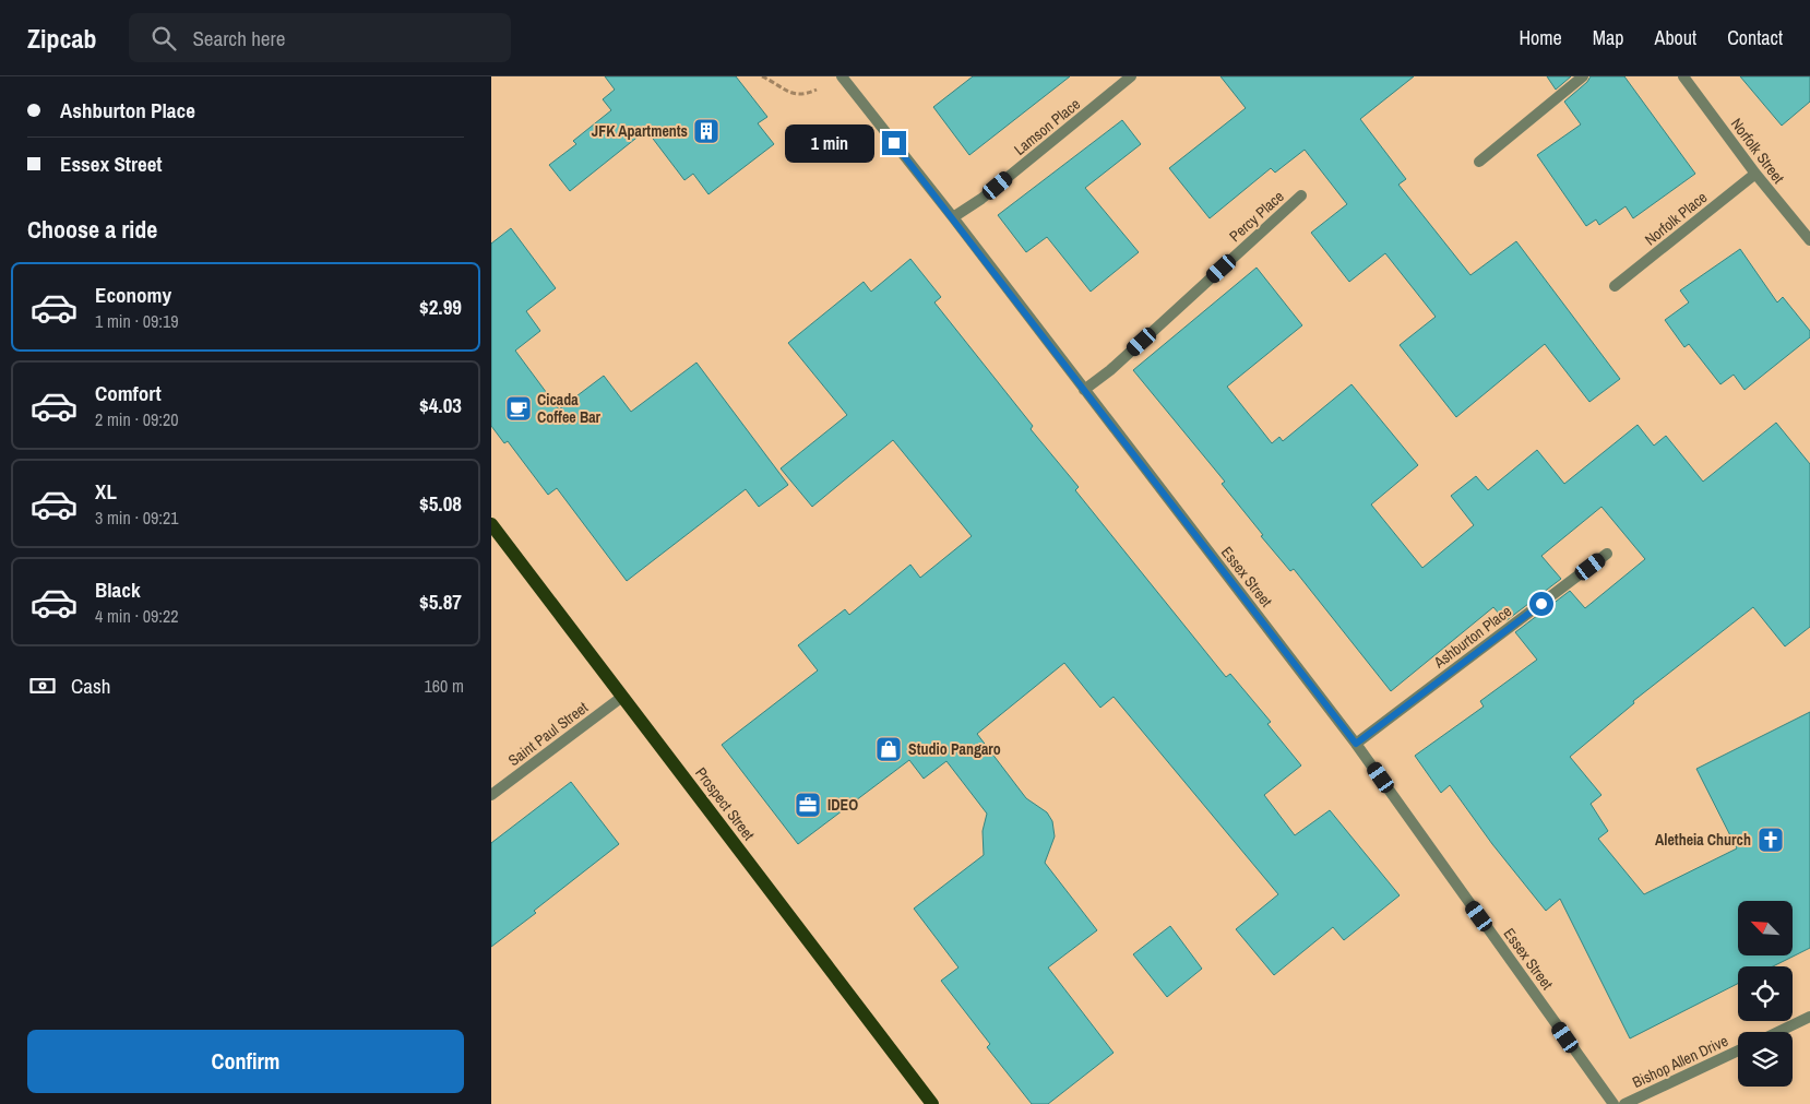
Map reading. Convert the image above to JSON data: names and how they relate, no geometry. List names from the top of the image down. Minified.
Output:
{"streets":{"main road":["Prospect Street"],"street":["Lamson Place","Norfolk Street","Percy Place","Norfolk Place","Essex Street","Ashburton Place","Saint Paul Street","Bishop Allen Drive"]},"crossings":[["Lamson Place","Essex Street"],["Norfolk Street","Norfolk Place"],["Percy Place","Essex Street"],["Essex Street","Ashburton Place"],["Saint Paul Street","Prospect Street"]],"places":{"building":["JFK Apartments"],"cafe":["Cicada Coffee Bar"],"shop":["Studio Pangaro"],"office":["IDEO"],"church":["Aletheia Church"]},"north":"top left","page":{"header":"Zipcab","search":"Search here","nav":["Home","Map","About","Contact"],"banner":["Ashburton Place","Essex Street"],"bubble":"1 min","heading":"Choose a ride","list":[{"name":"Economy","note":"1 min · 09:19","value":"$2.99"},{"name":"Comfort","note":"2 min · 09:20","value":"$4.03"},{"name":"XL","note":"3 min · 09:21","value":"$5.08"},{"name":"Black","note":"4 min · 09:22","value":"$5.87"}],"pay":["Cash","160 m"],"buttons":"Confirm"}}
